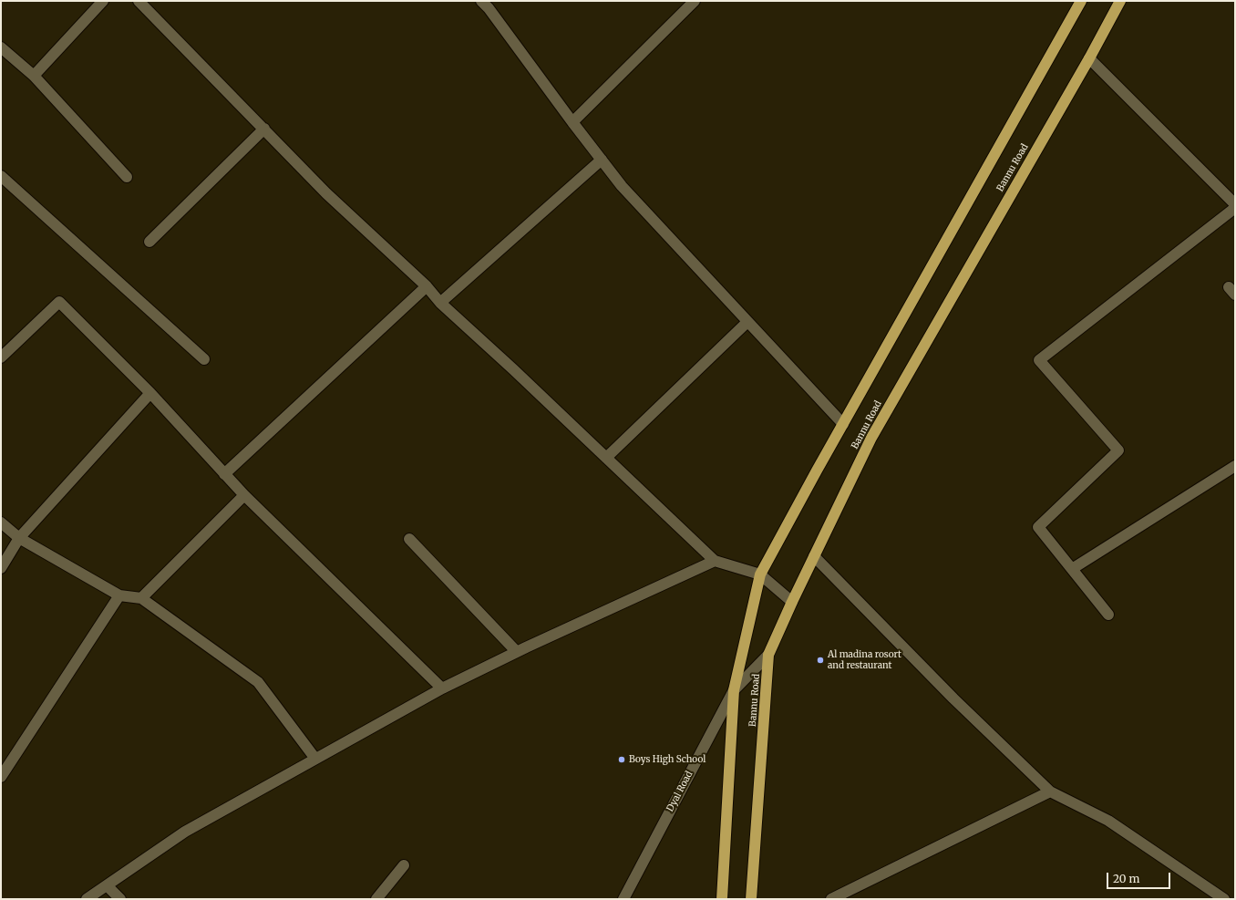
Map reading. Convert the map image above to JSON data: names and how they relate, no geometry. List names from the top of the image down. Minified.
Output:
{"streets":{"highway":["Bannu Road"],"street":["Dyal Road"]},"crossings":[["Bannu Road","Dyal Road"]],"places":["Al madina rosort and restaurant","Boys High School"],"scale_bar":"20 m"}
